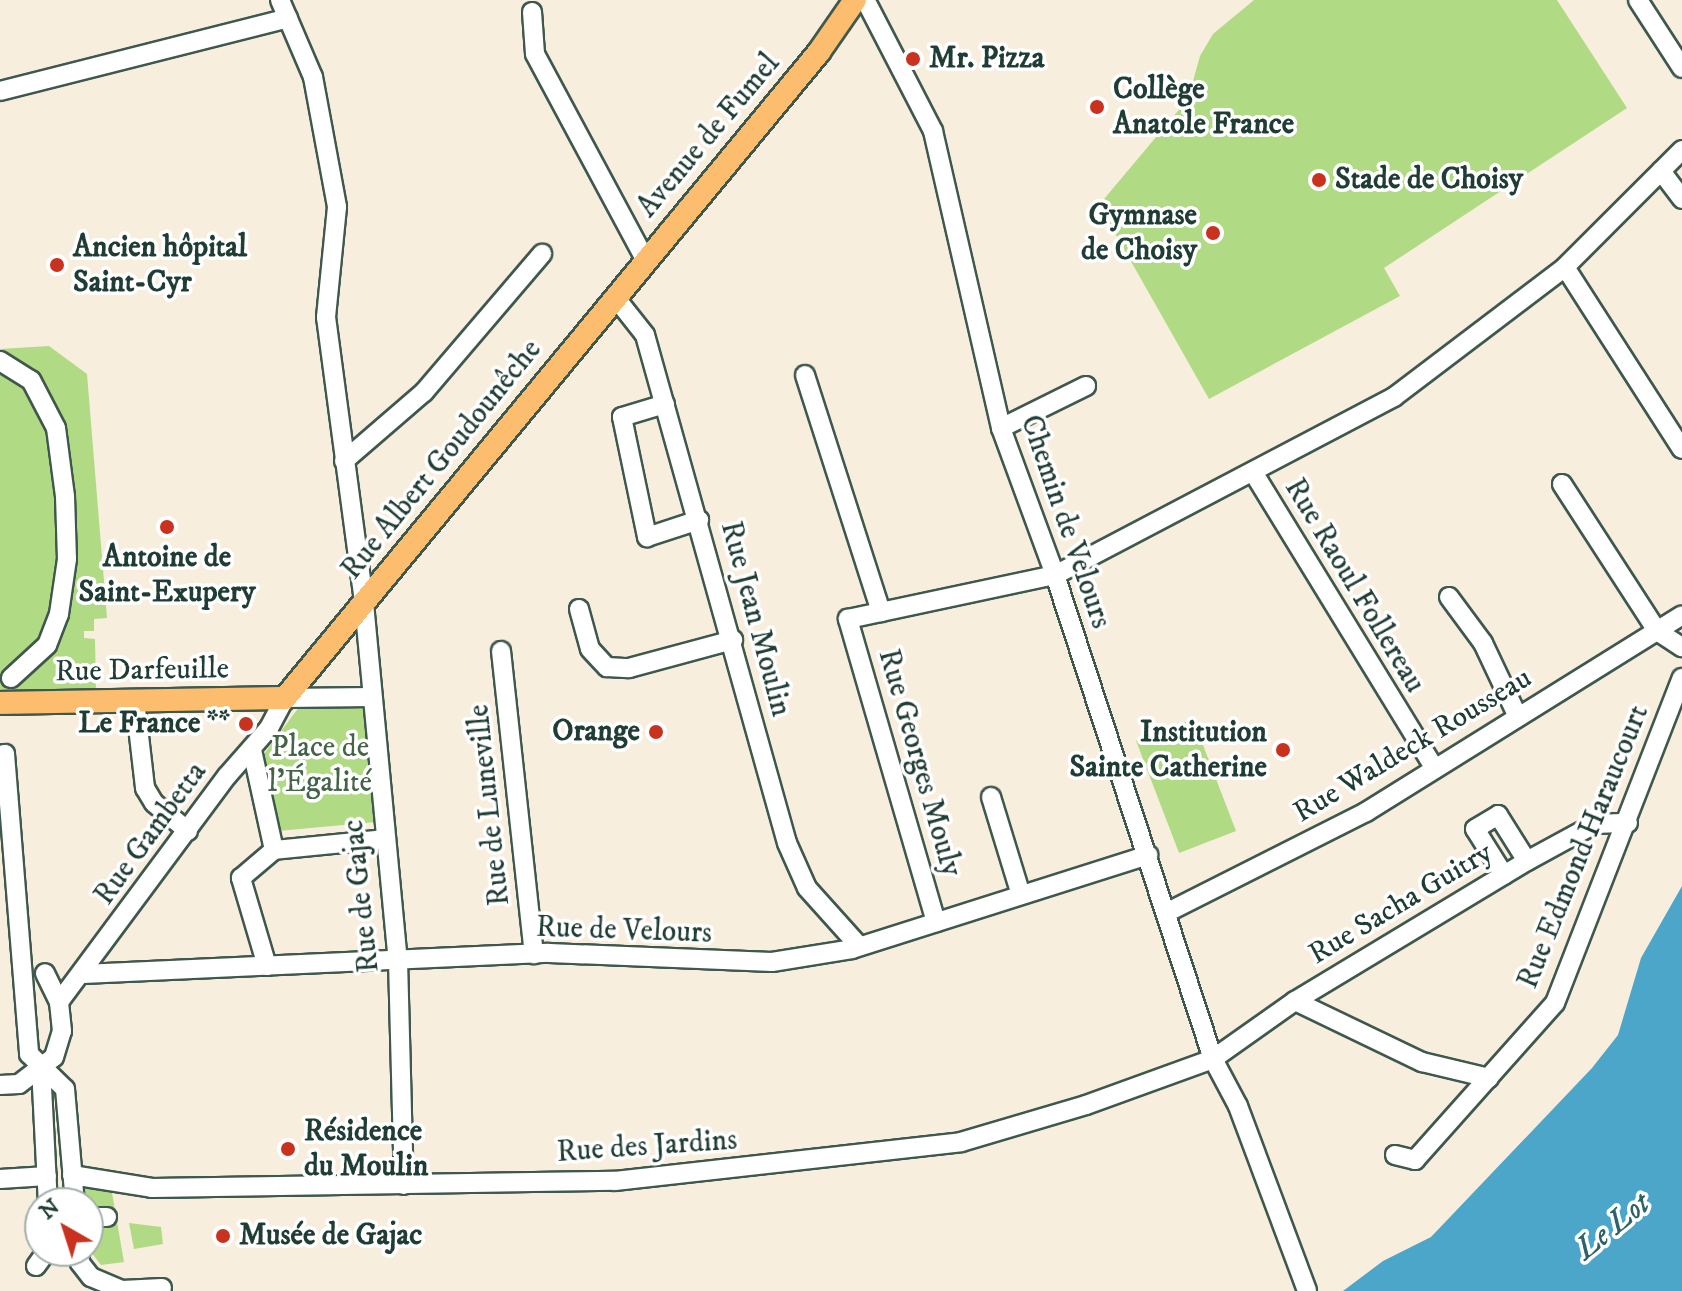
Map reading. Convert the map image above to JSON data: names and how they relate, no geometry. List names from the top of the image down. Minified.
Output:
{"streets":{"main road":["Avenue de Fumel","Rue Albert Goudounêche","Rue Darfeuille"],"street":["Chemin de Velours","Rue Raoul Follereau","Rue Jean Moulin","Rue Waldeck Rousseau","Rue Georges Mouly","Rue de Luneville","Rue Gambetta","Rue Edmond Haraucourt","Rue de Gajac","Rue Sacha Guitry","Rue de Velours","Rue des Jardins"]},"crossings":[["Avenue de Fumel","Rue Albert Goudounêche"],["Avenue de Fumel","Chemin de Velours"],["Rue Albert Goudounêche","Rue Jean Moulin"],["Rue Albert Goudounêche","Rue Darfeuille"],["Rue Albert Goudounêche","Rue Gambetta"],["Rue Albert Goudounêche","Rue de Gajac"],["Chemin de Velours","Rue Waldeck Rousseau"],["Chemin de Velours","Rue Sacha Guitry"],["Chemin de Velours","Rue de Velours"],["Chemin de Velours","Rue des Jardins"],["Rue Raoul Follereau","Rue Waldeck Rousseau"],["Rue Jean Moulin","Rue de Velours"],["Rue Darfeuille","Rue Gambetta"],["Rue Georges Mouly","Rue de Velours"],["Rue de Luneville","Rue de Velours"],["Rue Gambetta","Rue de Velours"],["Rue Edmond Haraucourt","Rue Sacha Guitry"],["Rue de Gajac","Rue de Velours"],["Rue de Gajac","Rue des Jardins"],["Rue Sacha Guitry","Rue des Jardins"]],"water":["Le Lot"],"parks":["Place de l'Égalité"],"places":["Mr. Pizza","Collège Anatole France","Stade de Choisy","Gymnase de Choisy","Ancien hôpital Saint-Cyr","Antoine de Saint-Exupery","Le France **","Orange","Institution Sainte Catherine","Résidence du Moulin","Musée de Gajac"],"north":"top left"}
